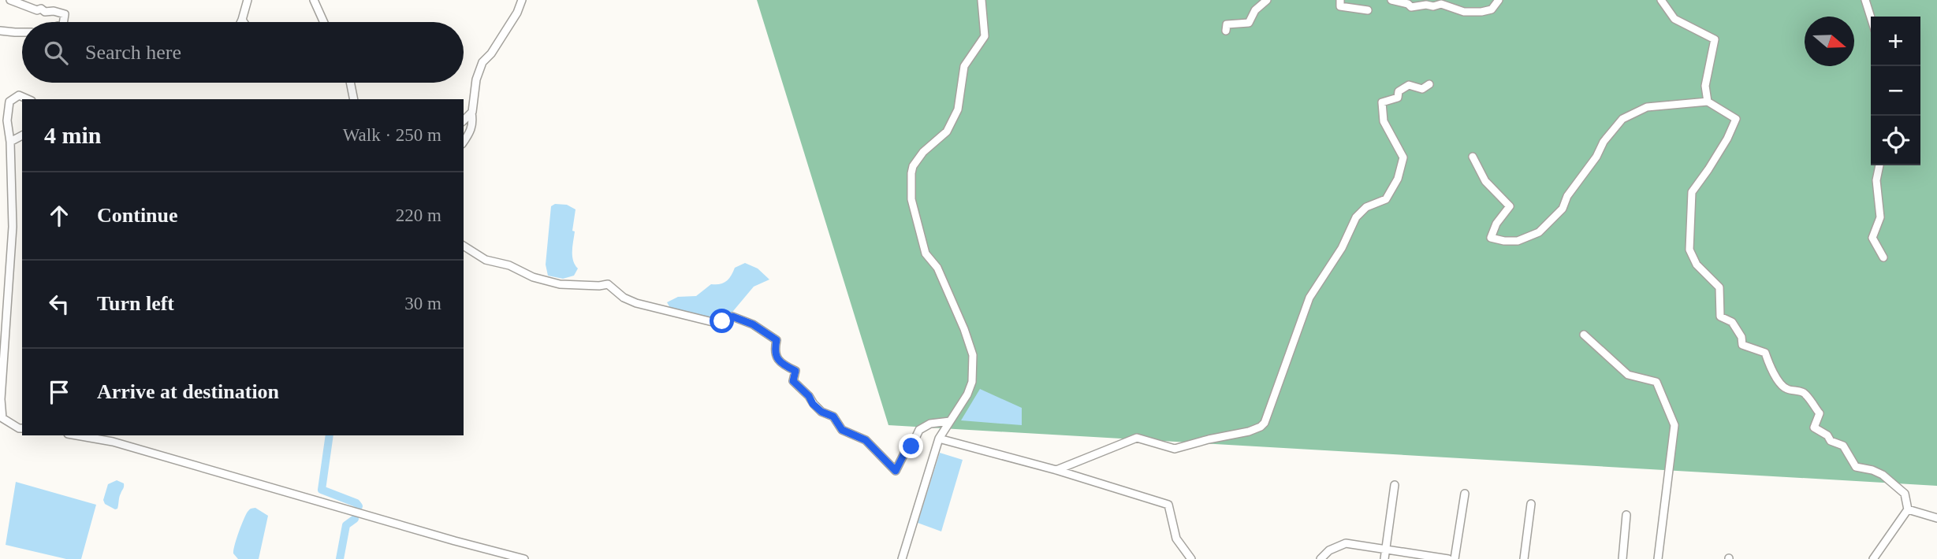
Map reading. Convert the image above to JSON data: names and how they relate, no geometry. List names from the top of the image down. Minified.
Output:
{"north":"right","page":{"map_buttons":["+","−"],"search":"Search here","heading":["4 min","Walk · 250 m"],"list":[["Continue","220 m"],["Turn left","30 m"],"Arrive at destination"]}}
